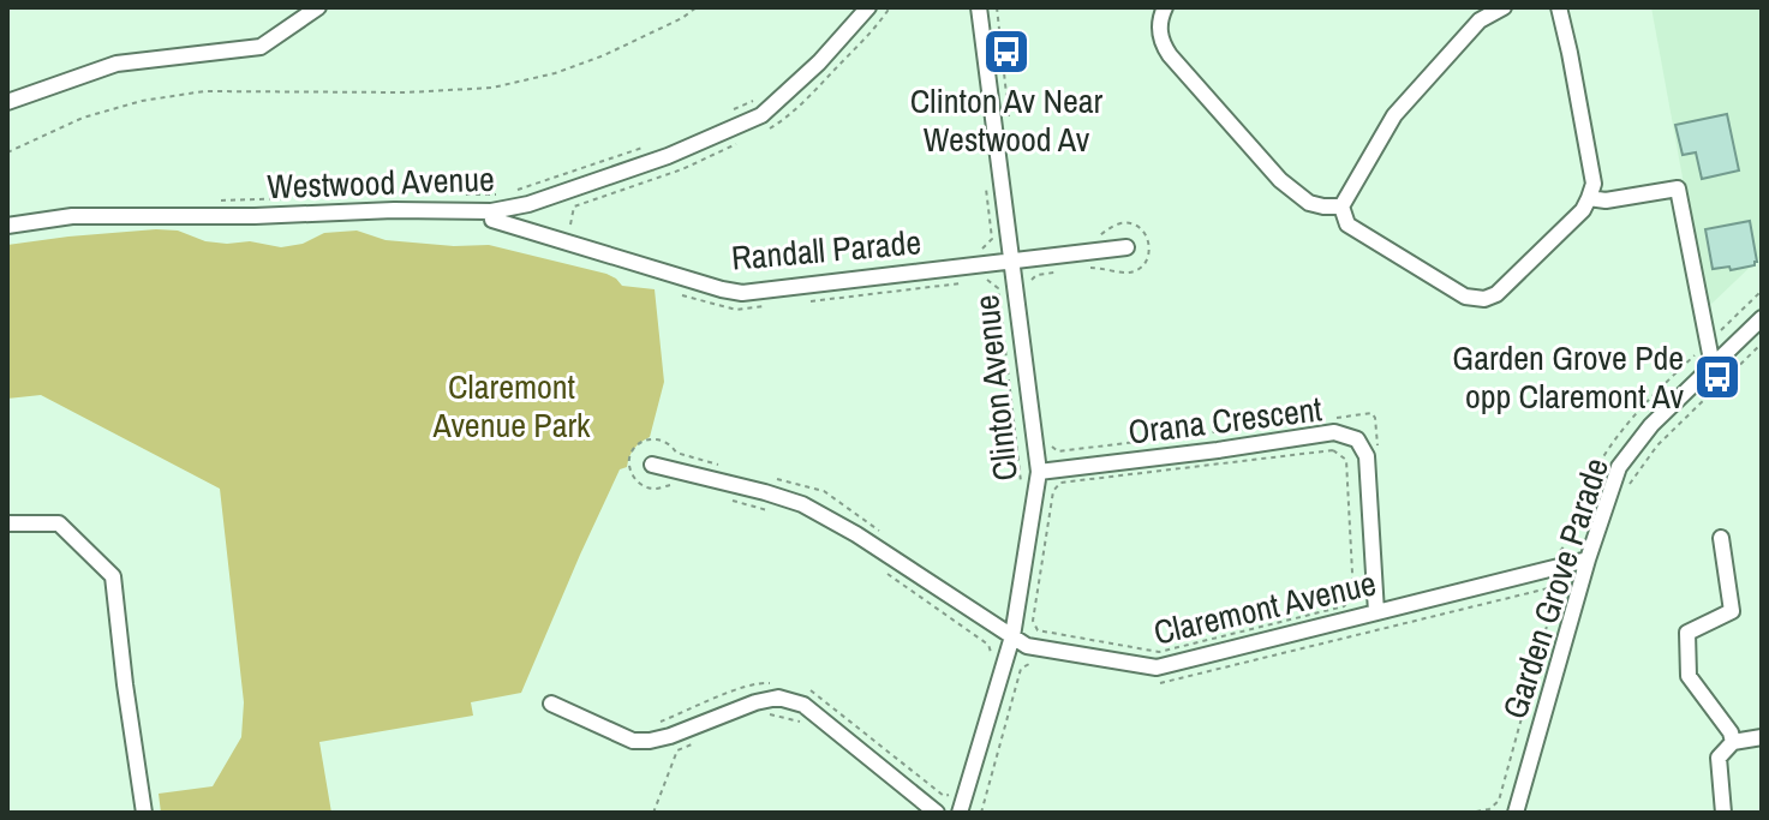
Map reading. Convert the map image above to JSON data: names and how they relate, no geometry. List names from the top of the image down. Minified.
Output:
{"streets":{"street":["Westwood Avenue","Randall Parade","Clinton Avenue","Orana Crescent","Garden Grove Parade","Claremont Avenue"]},"crossings":[["Westwood Avenue","Randall Parade"],["Randall Parade","Clinton Avenue"],["Clinton Avenue","Orana Crescent"],["Clinton Avenue","Claremont Avenue"],["Orana Crescent","Claremont Avenue"],["Garden Grove Parade","Claremont Avenue"]],"parks":["Claremont Avenue Park"],"places":{"bus stop":["Clinton Av Near Westwood Av","Garden Grove Pde opp Claremont Av"]}}
